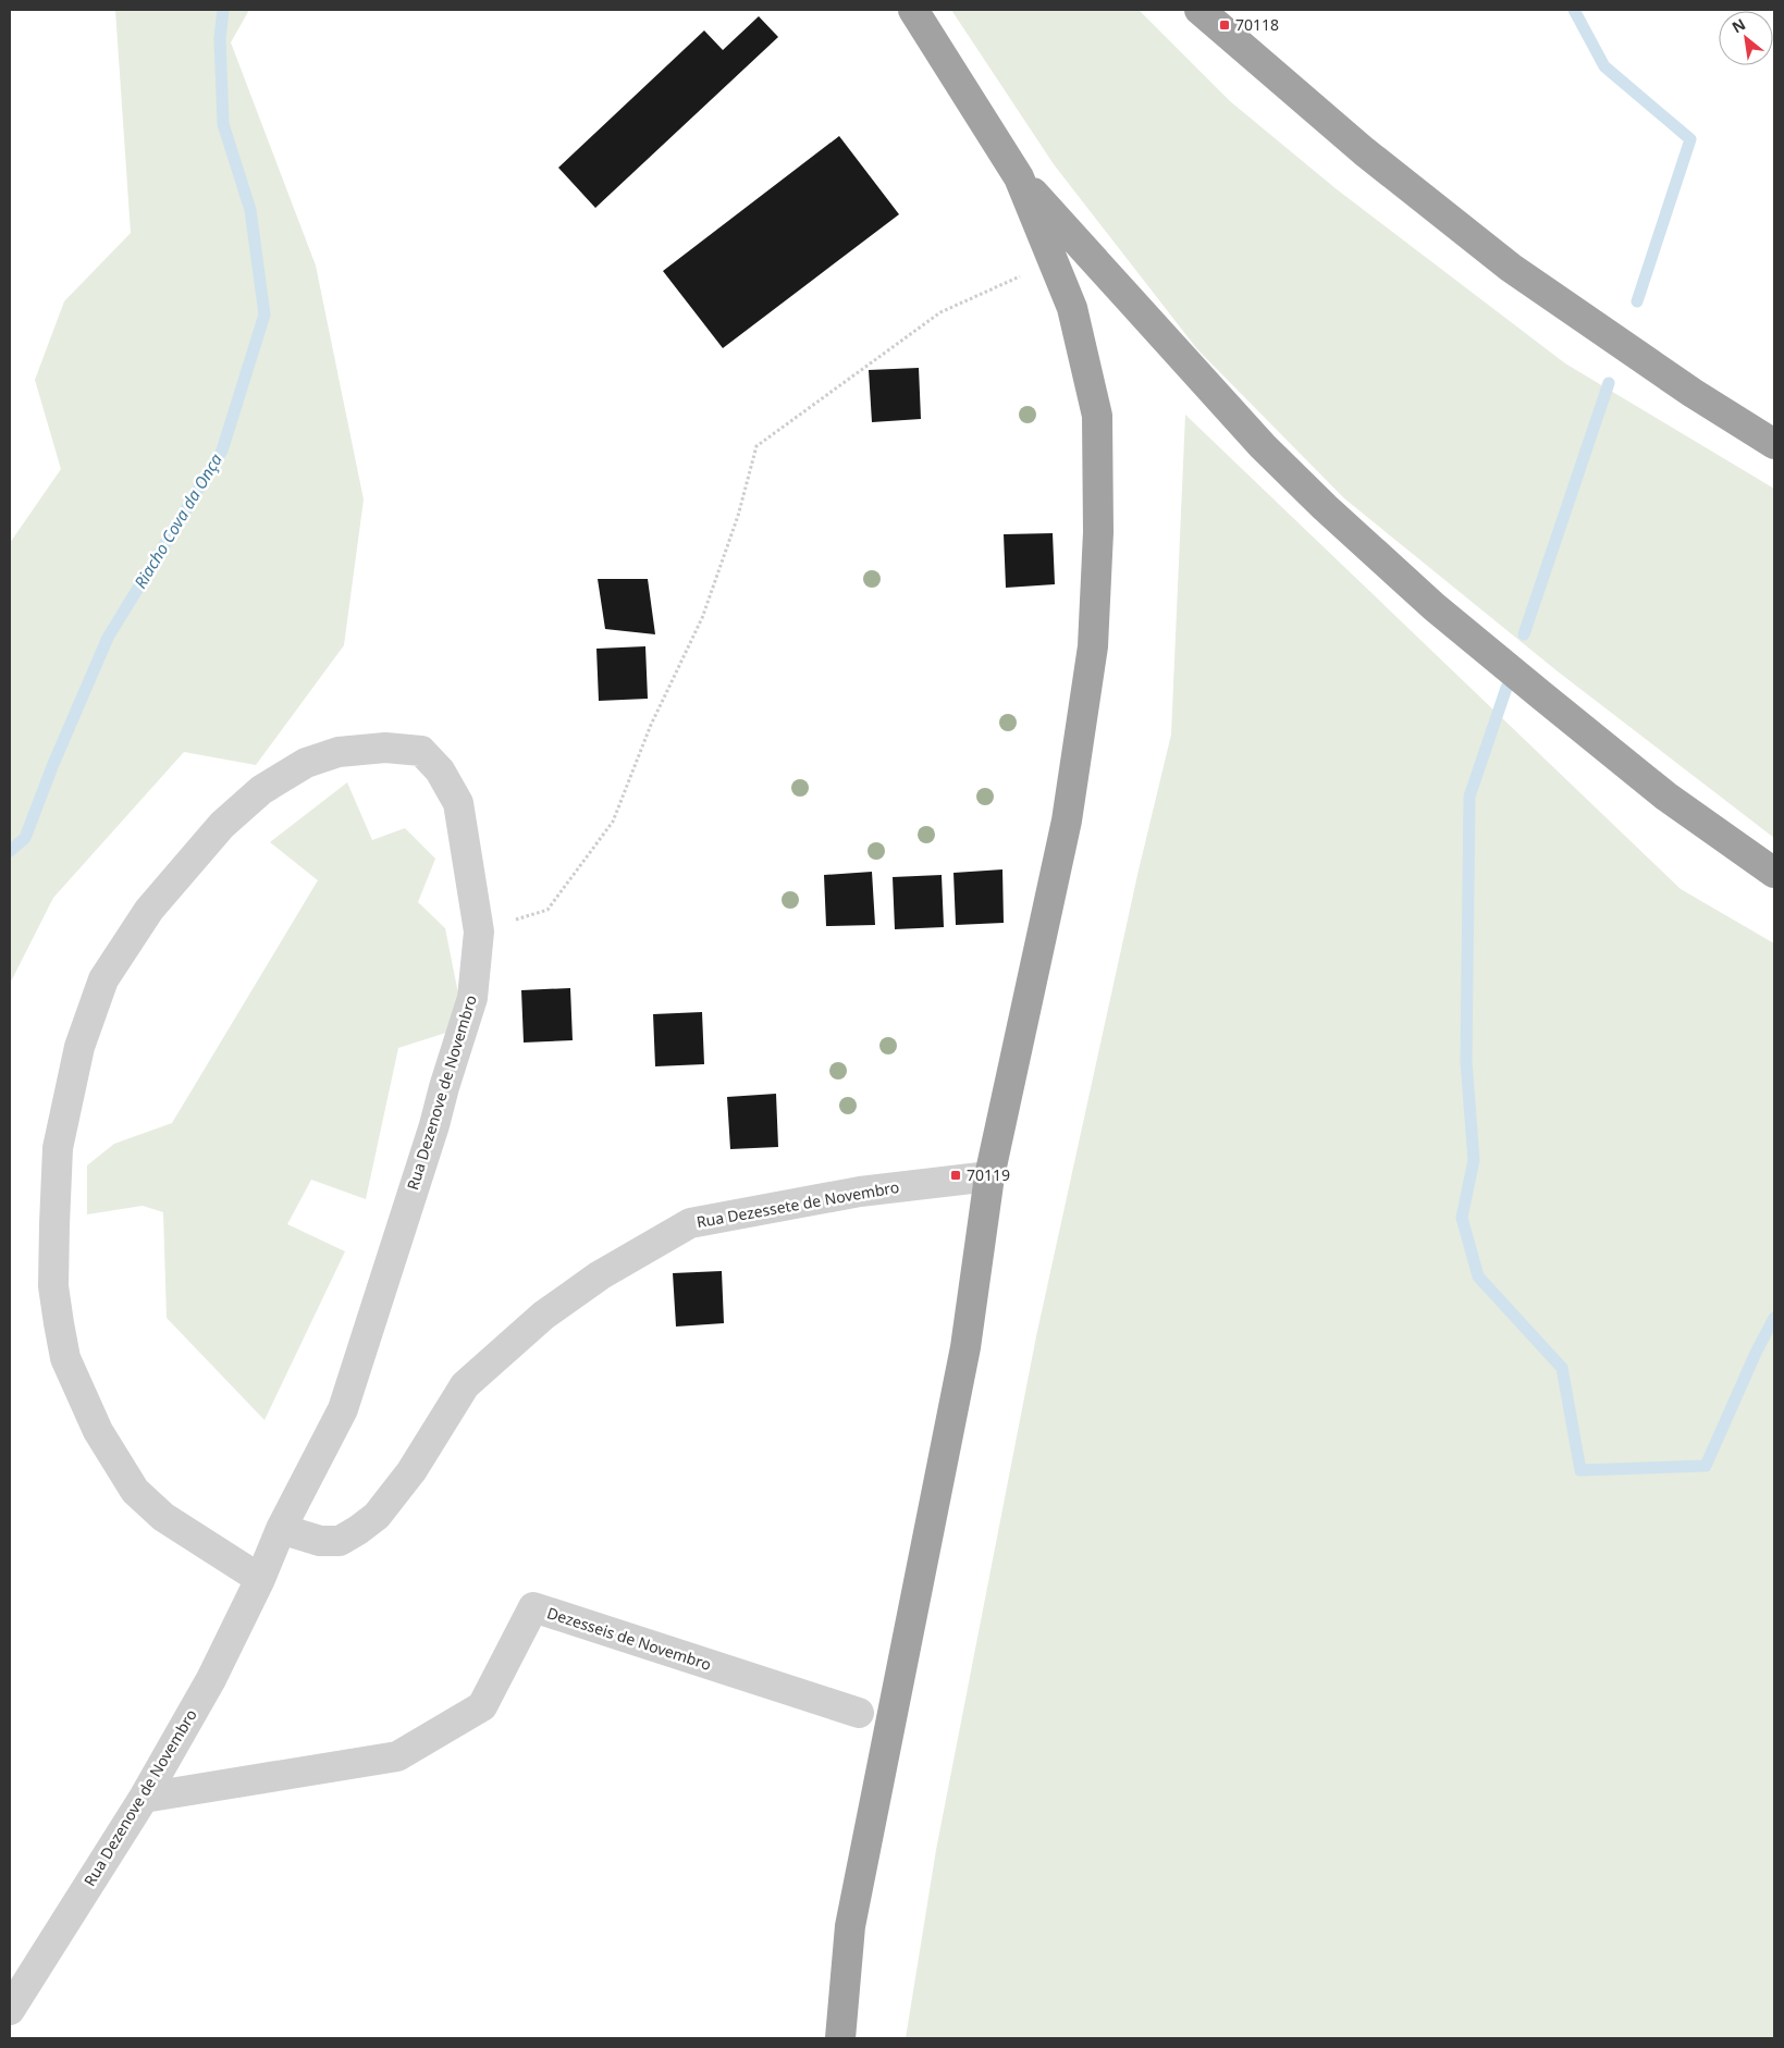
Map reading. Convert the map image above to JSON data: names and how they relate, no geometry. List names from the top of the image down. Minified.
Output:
{"streets":{"street":["Rua Dezenove de Novembro","Rua Dezessete de Novembro","Dezesseis de Novembro"]},"crossings":[["Rua Dezenove de Novembro","Rua Dezessete de Novembro"],["Rua Dezenove de Novembro","Dezesseis de Novembro"]],"water":["Riacho Cova da Onça"],"places":{"transit":["70118","70119"]},"north":"top left"}
